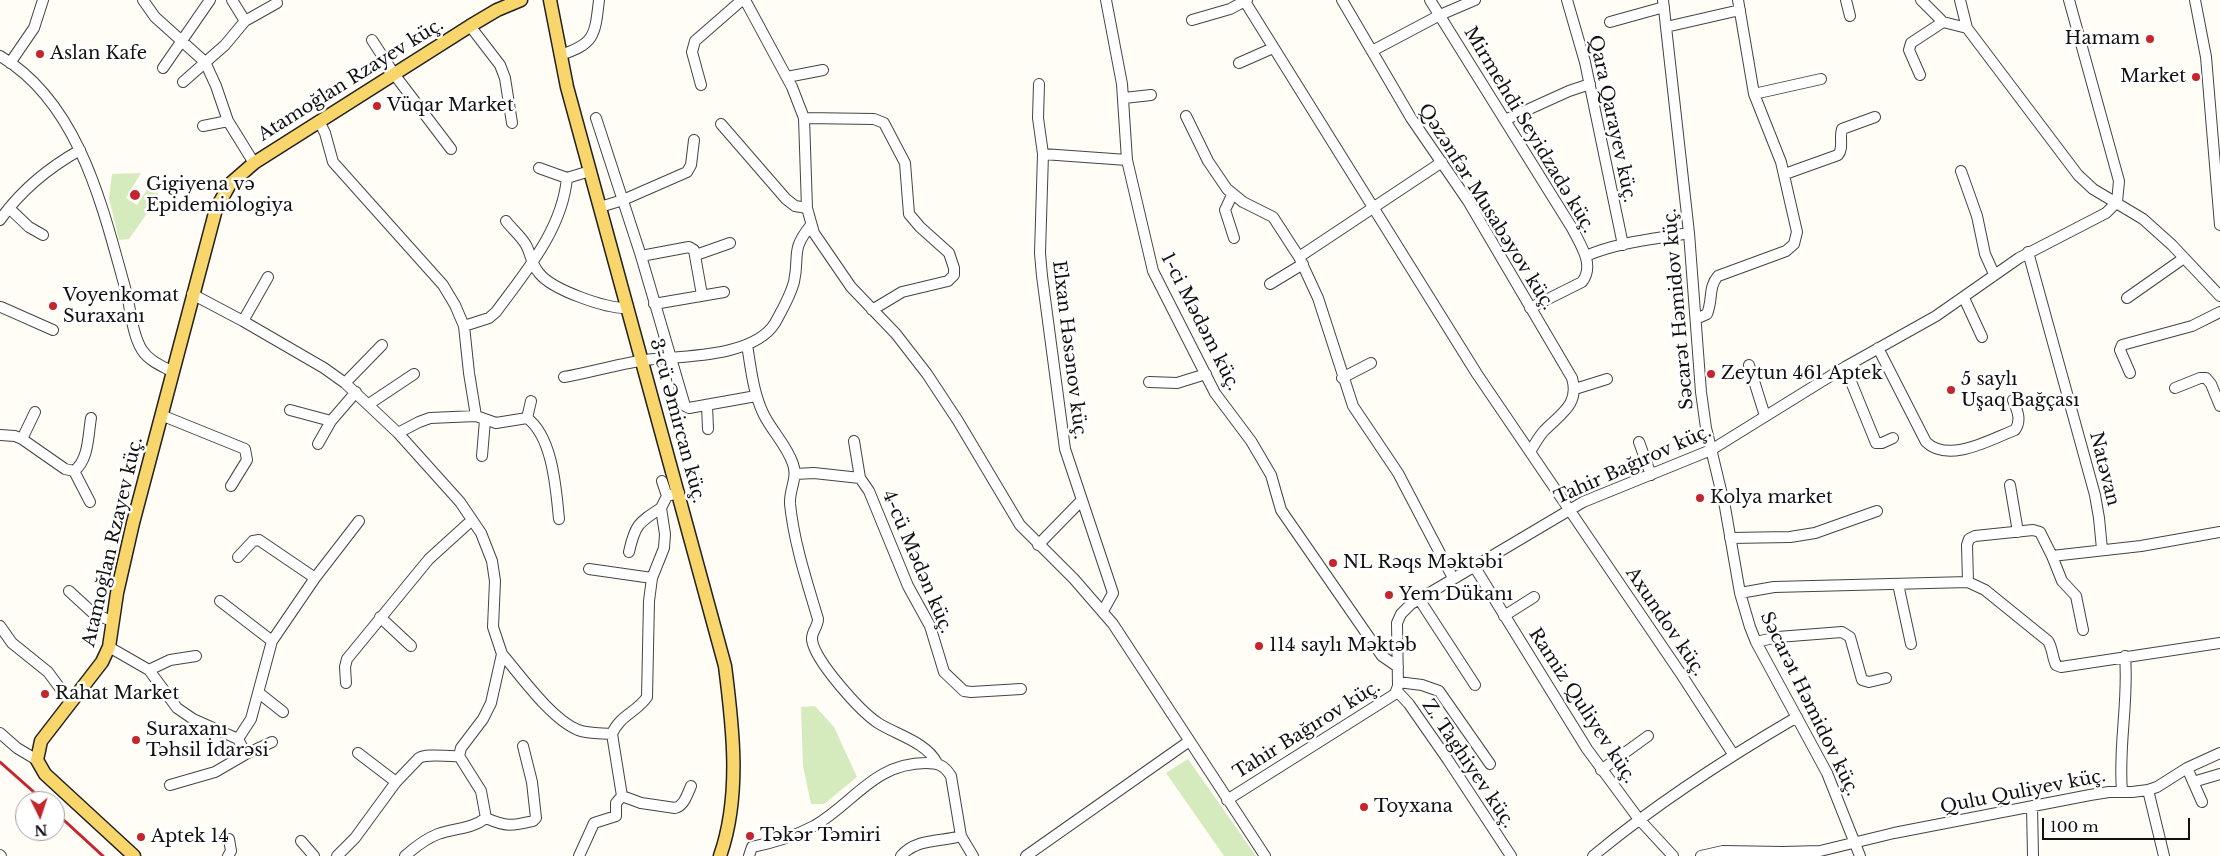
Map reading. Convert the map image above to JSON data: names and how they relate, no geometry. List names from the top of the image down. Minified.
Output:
{"streets":{"main road":["Atamoğlan Rzayev küç.","3-cü Əmircan küç."],"street":["Qara Qarayev küç.","Mirmehdi Seyidzadə küç.","Qəzənfər Musabəyov küç.","Səcarət Həmidov küç.","1-ci Mədəm küç.","Elxan Həsənov küç.","Tahir Bağırov küç.","Natəvan","4-cü Mədən küç.","Axundov küç.","Ramiz Quliyev küç.","Z. Taghiyev küç.","Qulu Quliyev küç."]},"crossings":[["Mirmehdi Seyidzadə küç.","Qəzənfər Musabəyov küç."],["Səcarət Həmidov küç.","Tahir Bağırov küç."],["Səcarət Həmidov küç.","Qulu Quliyev küç."],["1-ci Mədəm küç.","Tahir Bağırov küç."],["Tahir Bağırov küç.","Natəvan"],["Tahir Bağırov küç.","Axundov küç."],["Tahir Bağırov küç.","Ramiz Quliyev küç."],["Tahir Bağırov küç.","Z. Taghiyev küç."]],"places":["Hamam","Aslan Kafe","Market","Vüqar Market","Gigiyena və Epidemiologiya","Voyenkomat Suraxanı","Zeytun 461 Aptek","5 saylı Uşaq Bağçası","Kolya market","NL Rəqs Məktəbi","Yem Dükanı","114 saylı Məktəb","Rahat Market","Suraxanı Təhsil İdarəsi","Toyxana","Təkər Təmiri","Aptek 14"],"scale_bar":"100 m","north":"bottom"}
